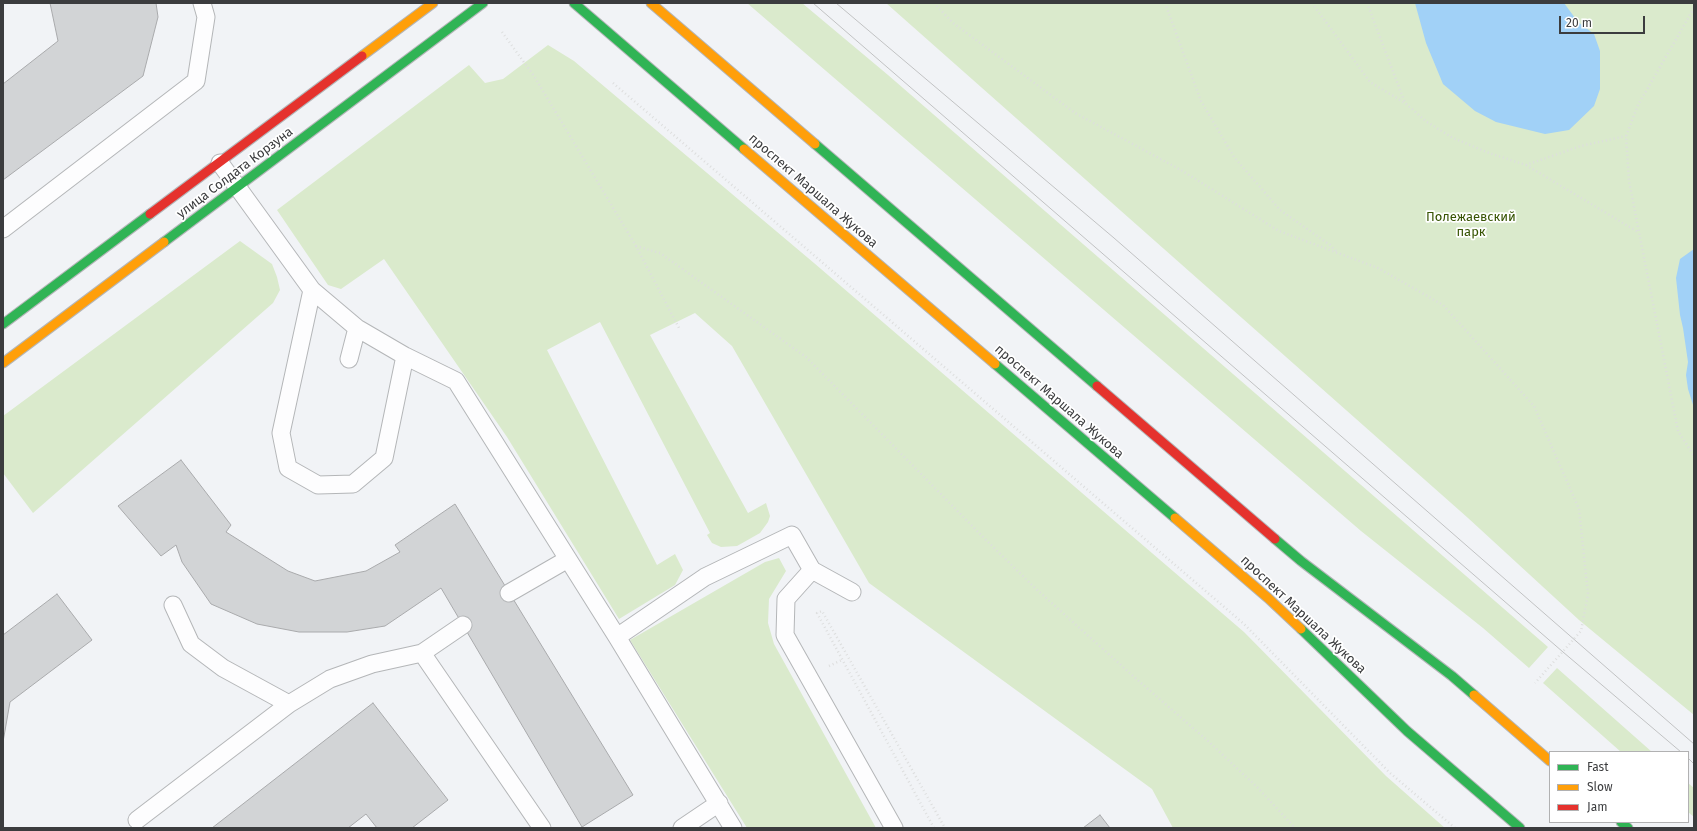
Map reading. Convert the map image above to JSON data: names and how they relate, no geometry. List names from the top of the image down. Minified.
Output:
{"streets":{"main road":["улица Солдата Корзуна","проспект Маршала Жукова"]},"parks":["Полежаевский парк"],"legend":["Fast","Slow","Jam"],"scale_bar":"20 m"}
